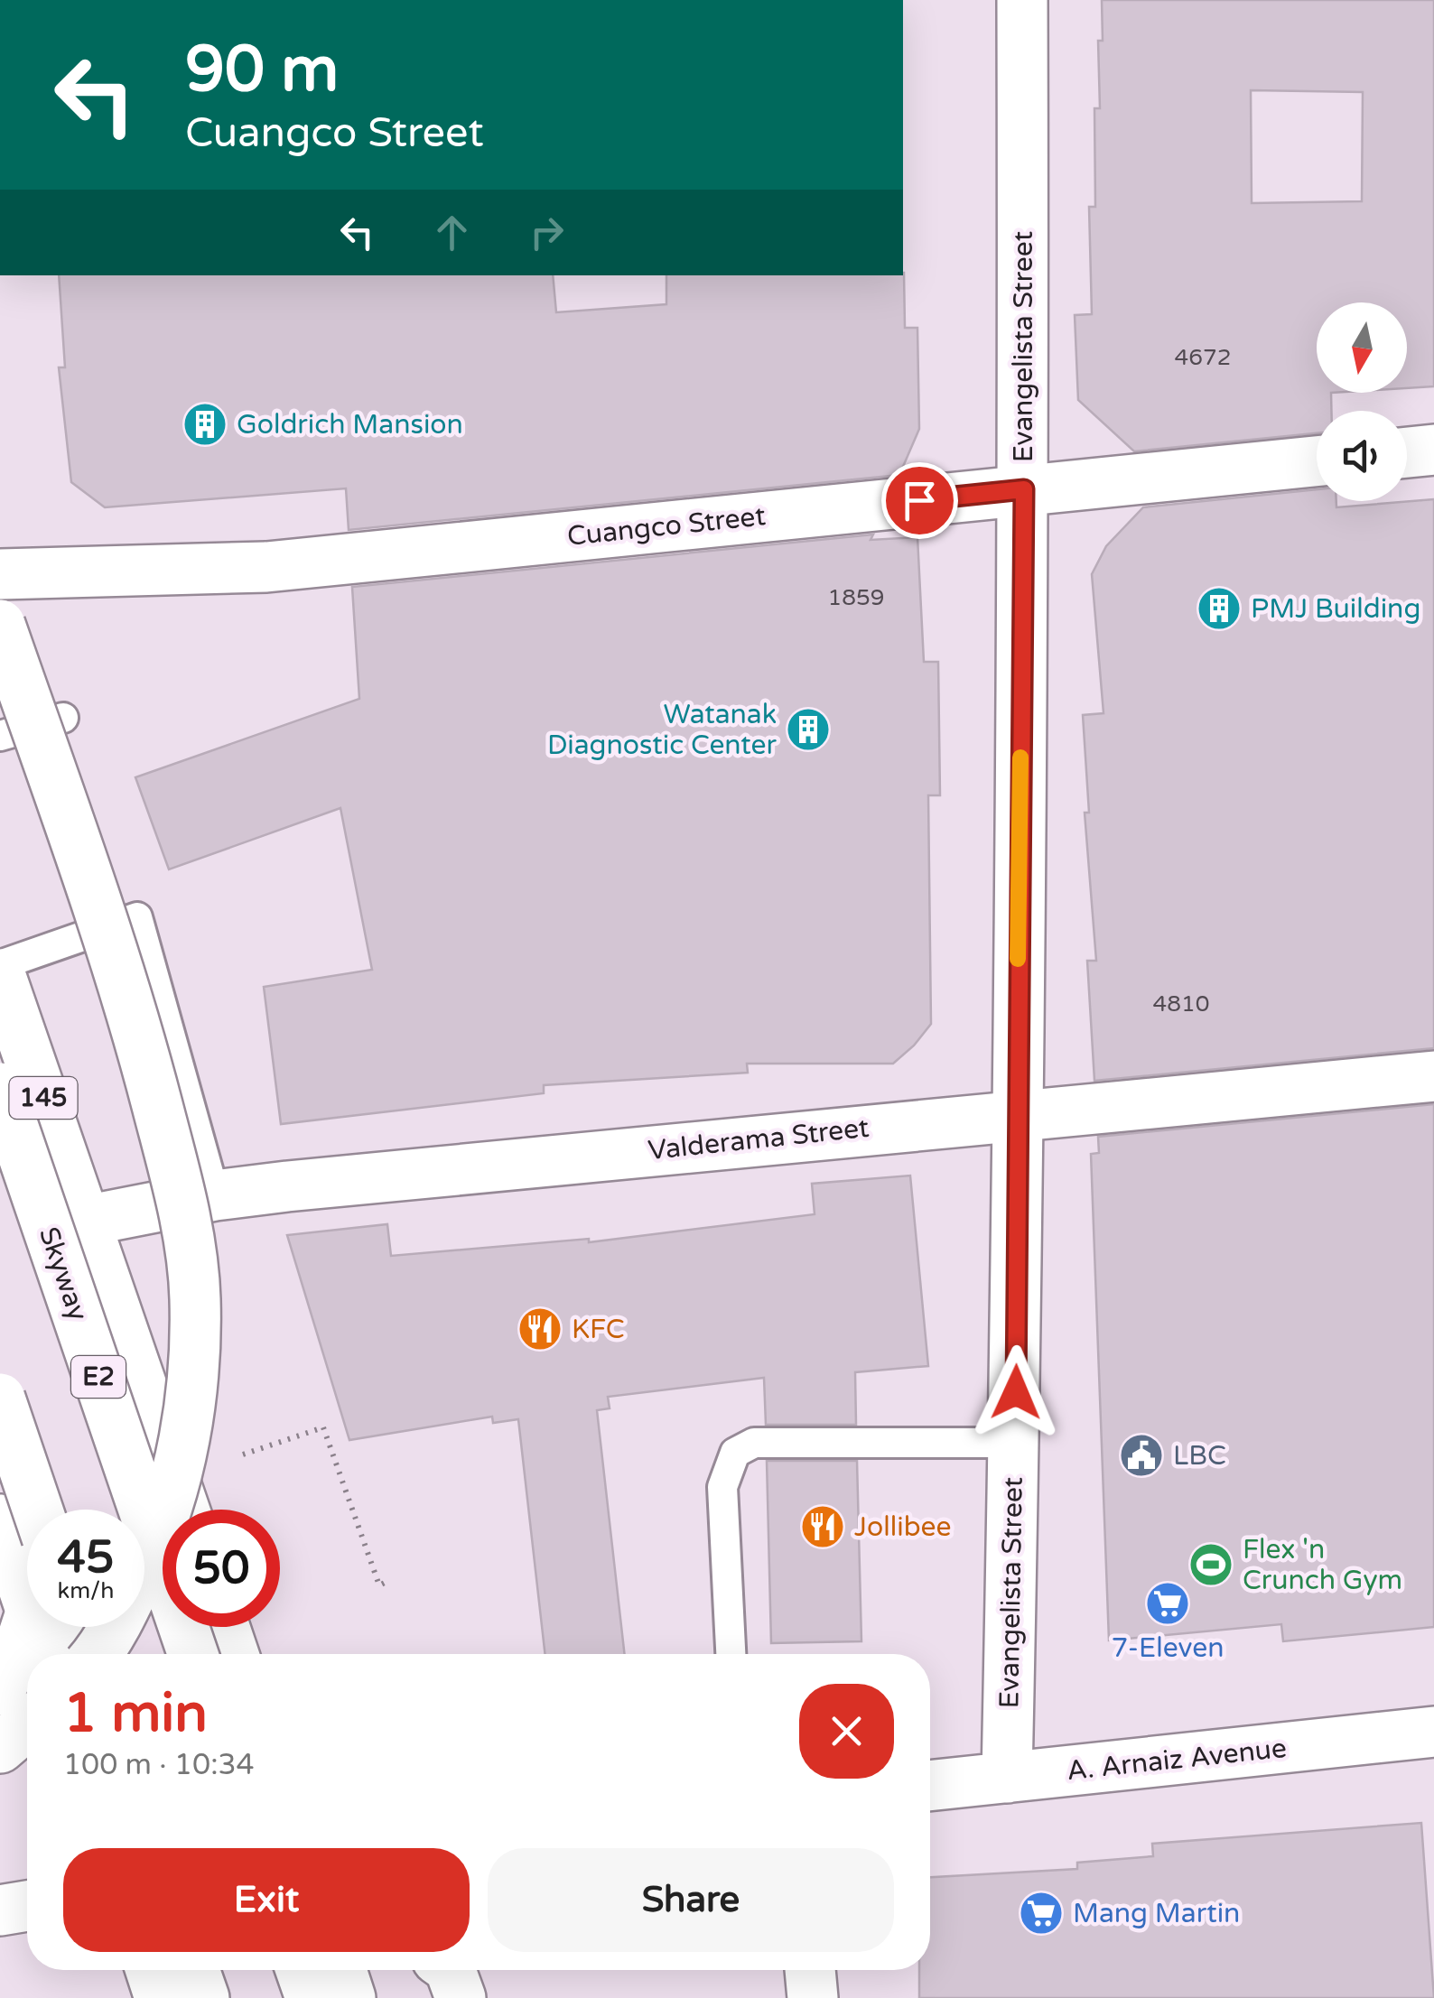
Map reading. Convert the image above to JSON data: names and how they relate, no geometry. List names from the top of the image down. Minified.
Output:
{"streets":{"main road":["Evangelista Street","Cuangco Street","145","Valderama Street","Skyway","E2","A. Arnaiz Avenue"]},"crossings":[["Evangelista Street","Cuangco Street"],["Evangelista Street","Valderama Street"],["Evangelista Street","A. Arnaiz Avenue"],["145","Valderama Street"]],"places":{"building":["Goldrich Mansion","PMJ Building","Watanak Diagnostic Center"],"restaurant":["KFC","Jollibee"],"public building":["LBC"],"sports":["Flex 'n Crunch Gym"],"supermarket":["7-Eleven","Mang Martin"]},"house_numbers":["4672","1859","4810"],"north":"bottom","page":{"turn":["90 m","Cuangco Street"],"speed":"45 km/h","limit":"50","heading":["1 min","100 m · 10:34"],"buttons":["Exit","Share"]}}
